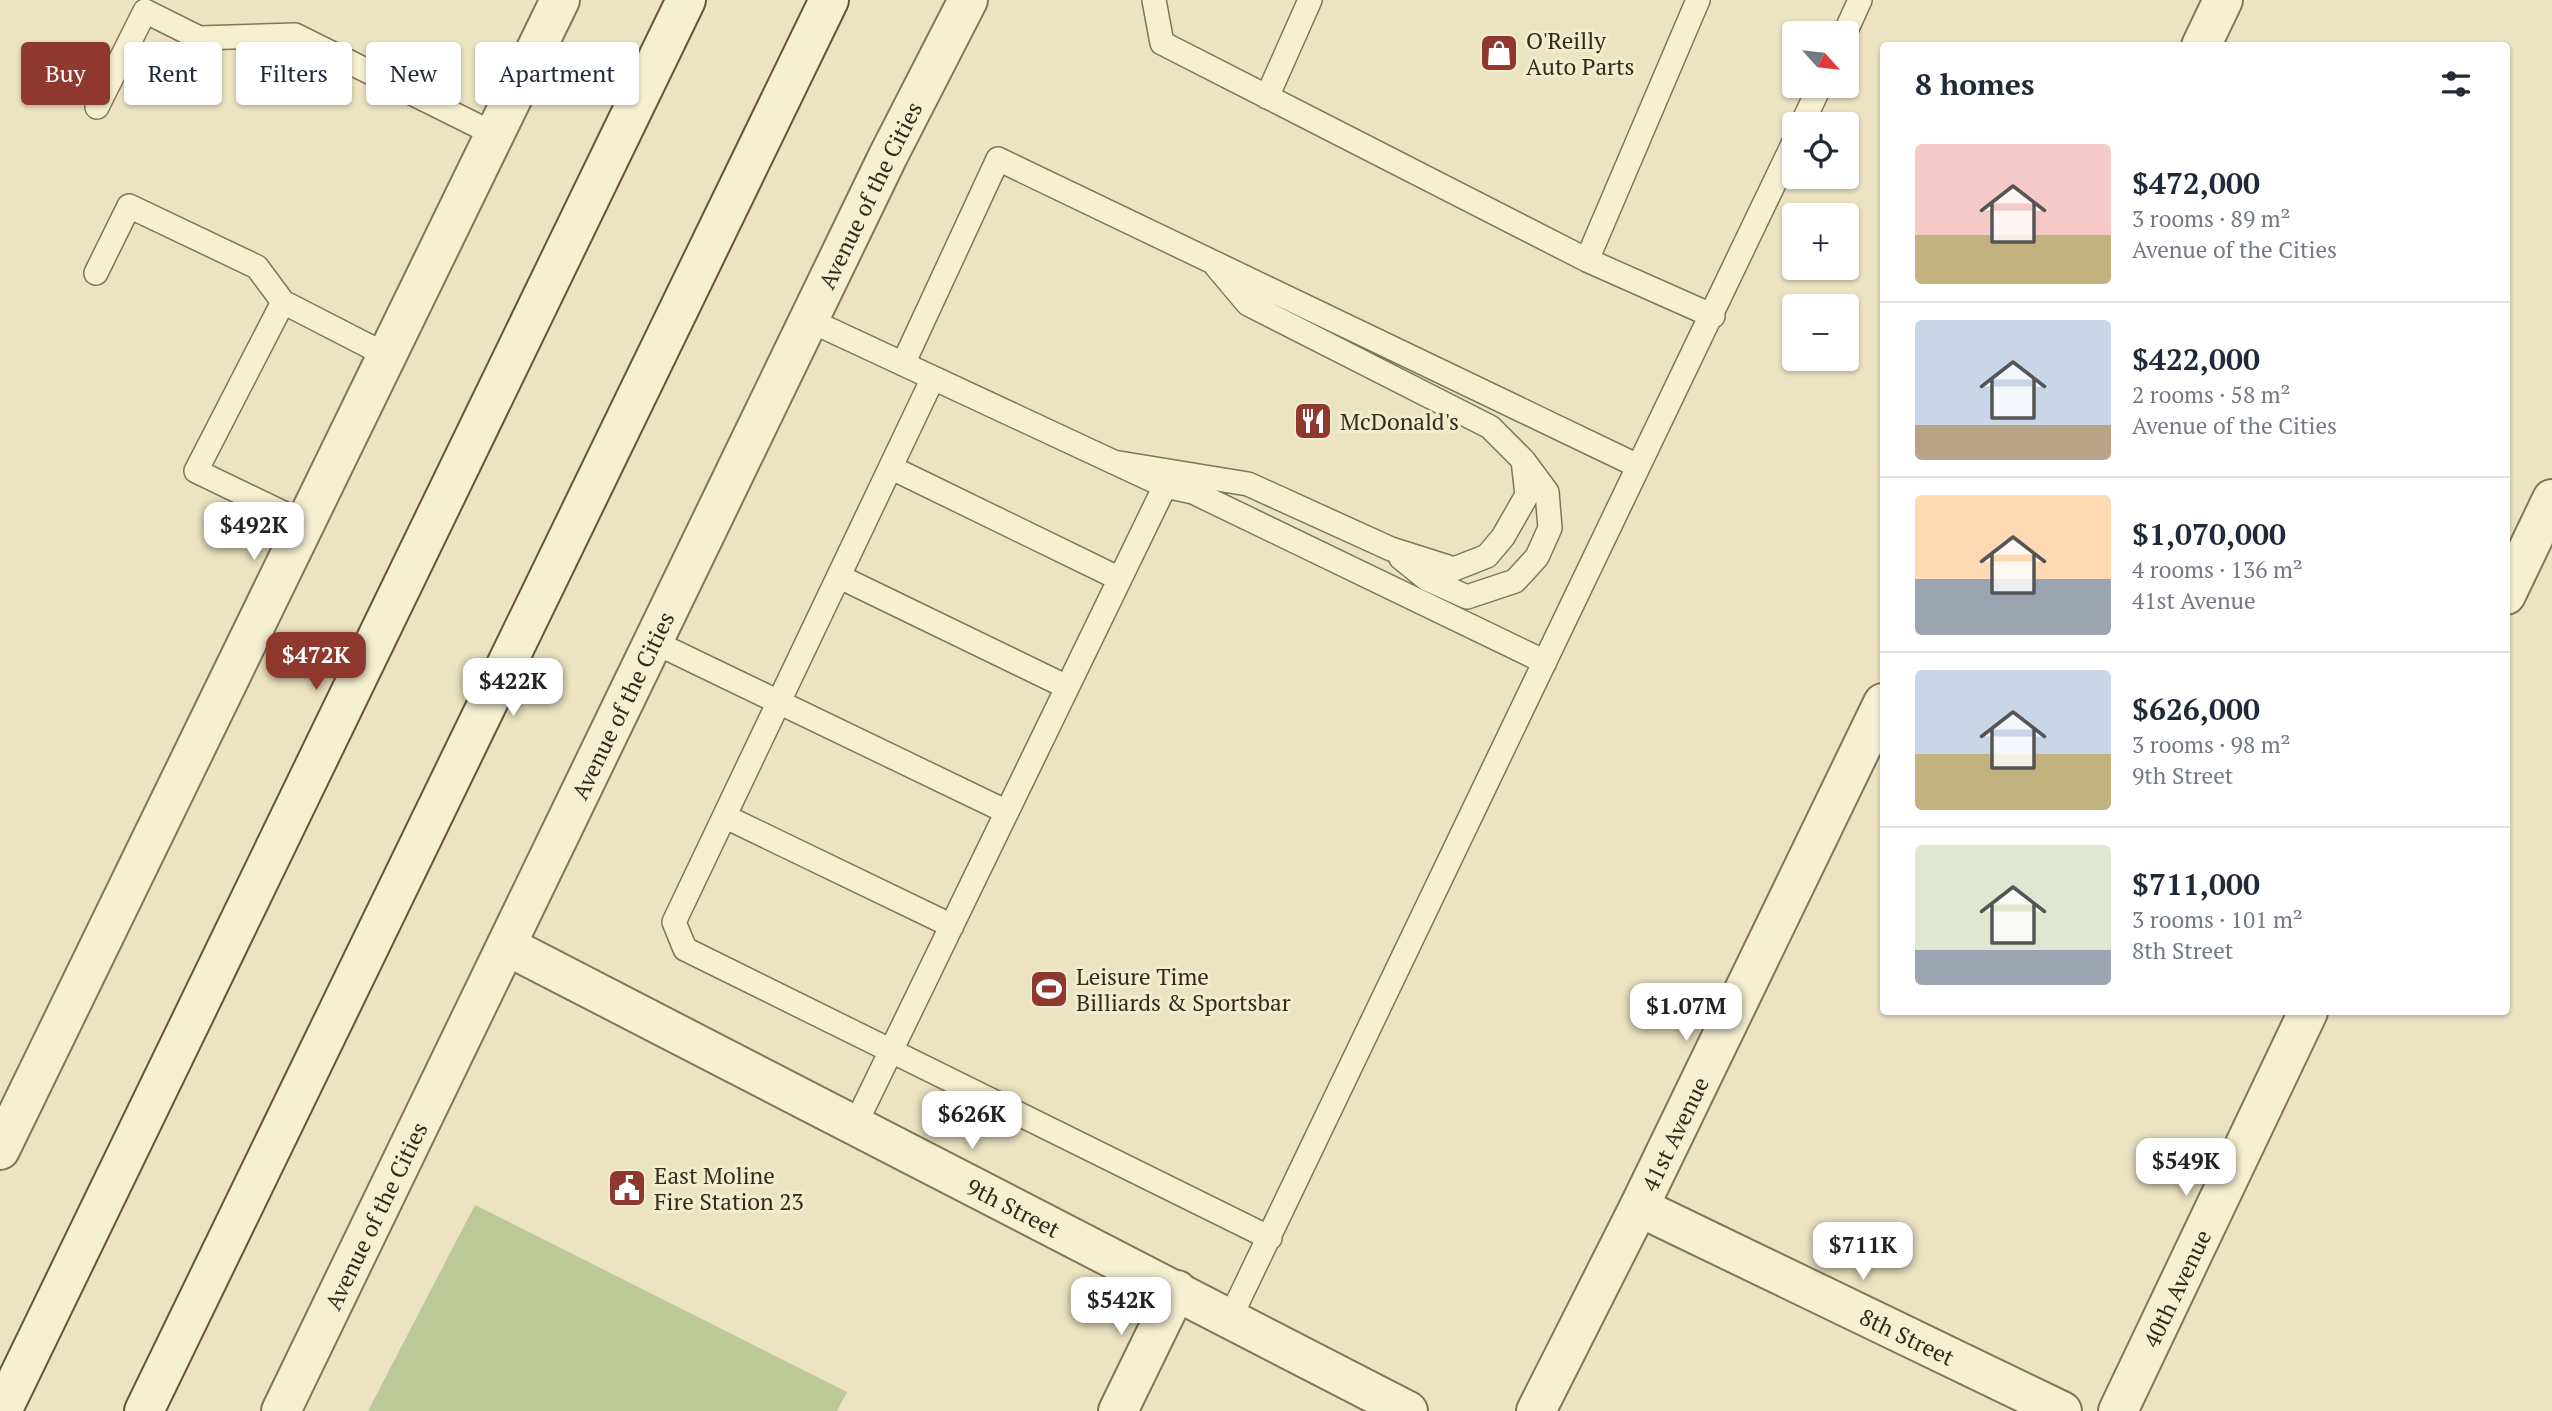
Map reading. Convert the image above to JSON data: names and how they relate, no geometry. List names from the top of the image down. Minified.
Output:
{"streets":{"street":["Avenue of the Cities","41st Avenue","9th Street","40th Avenue","8th Street"]},"crossings":[["Avenue of the Cities","9th Street"],["41st Avenue","8th Street"]],"places":{"shop":["O'Reilly Auto Parts"],"restaurant":["McDonald's"],"sports":["Leisure Time Billiards & Sportsbar"],"public building":["East Moline Fire Station 23"]},"north":"bottom right","page":{"map_buttons":["+","−"],"chip":["Buy","Rent","Filters","New","Apartment"],"heading":"8 homes","list":[{"name":"$472,000","note":"3 rooms · 89 m² · Avenue of the Cities"},{"name":"$422,000","note":"2 rooms · 58 m² · Avenue of the Cities"},{"name":"$1,070,000","note":"4 rooms · 136 m² · 41st Avenue"},{"name":"$626,000","note":"3 rooms · 98 m² · 9th Street"},{"name":"$711,000","note":"3 rooms · 101 m² · 8th Street"}],"price":["$492K","$472K","$422K","$1.07M","$626K","$549K","$711K","$542K"]}}
